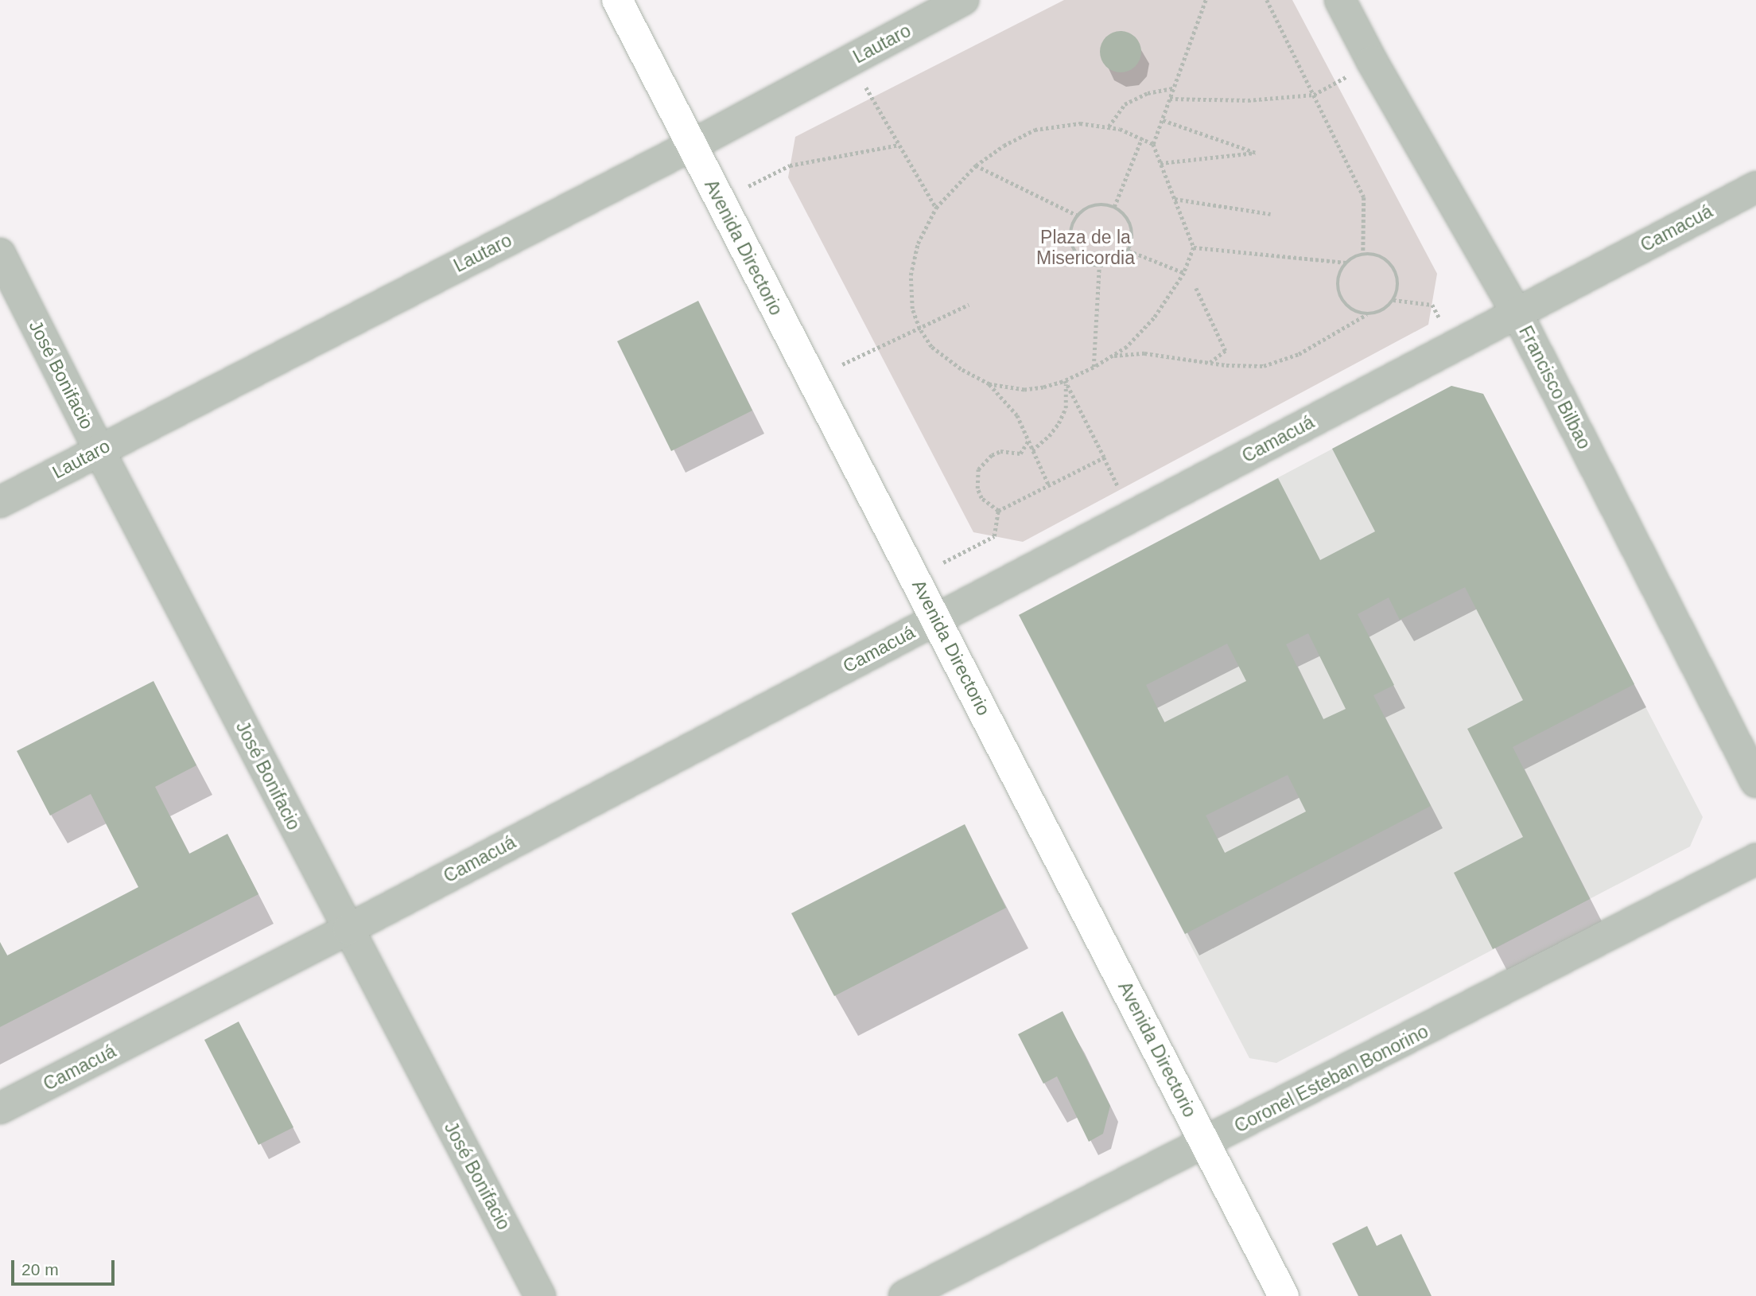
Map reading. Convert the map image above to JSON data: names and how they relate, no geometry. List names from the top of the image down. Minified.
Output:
{"streets":{"main road":["Avenida Directorio"],"street":["Lautaro","Camacuá","José Bonifacio","Francisco Bilbao","Coronel Esteban Bonorino"]},"crossings":[["Lautaro","Avenida Directorio"],["Lautaro","José Bonifacio"],["Camacuá","Avenida Directorio"],["Camacuá","José Bonifacio"],["Camacuá","Francisco Bilbao"],["Avenida Directorio","Coronel Esteban Bonorino"]],"parks":["Plaza de la Misericordia"],"scale_bar":"20 m"}
